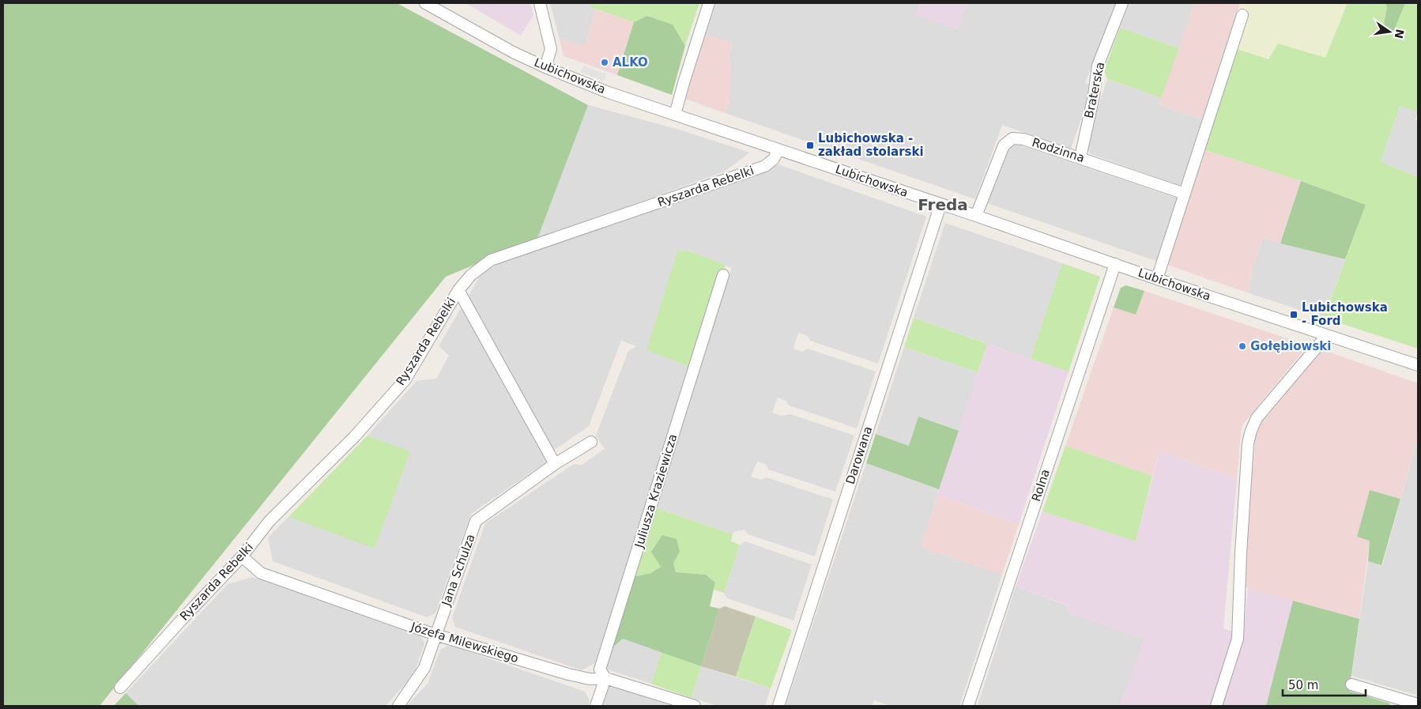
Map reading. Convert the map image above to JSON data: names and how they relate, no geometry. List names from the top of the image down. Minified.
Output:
{"streets":{"street":["Lubichowska","Braterska","Rodzinna","Ryszarda Rebelki","Darowana","Rolna","Juliusza Kraziewicza","Jana Schulza","Józefa Milewskiego"]},"crossings":[["Lubichowska","Rodzinna"],["Lubichowska","Ryszarda Rebelki"],["Lubichowska","Darowana"],["Lubichowska","Rolna"],["Braterska","Rodzinna"],["Ryszarda Rebelki","Józefa Milewskiego"],["Juliusza Kraziewicza","Józefa Milewskiego"],["Jana Schulza","Józefa Milewskiego"]],"districts":["Freda"],"places":{"other":["ALKO","Gołębiowski"],"transit":["Lubichowska - zakład stolarski","Lubichowska - Ford"]},"scale_bar":"50 m","north":"right"}
